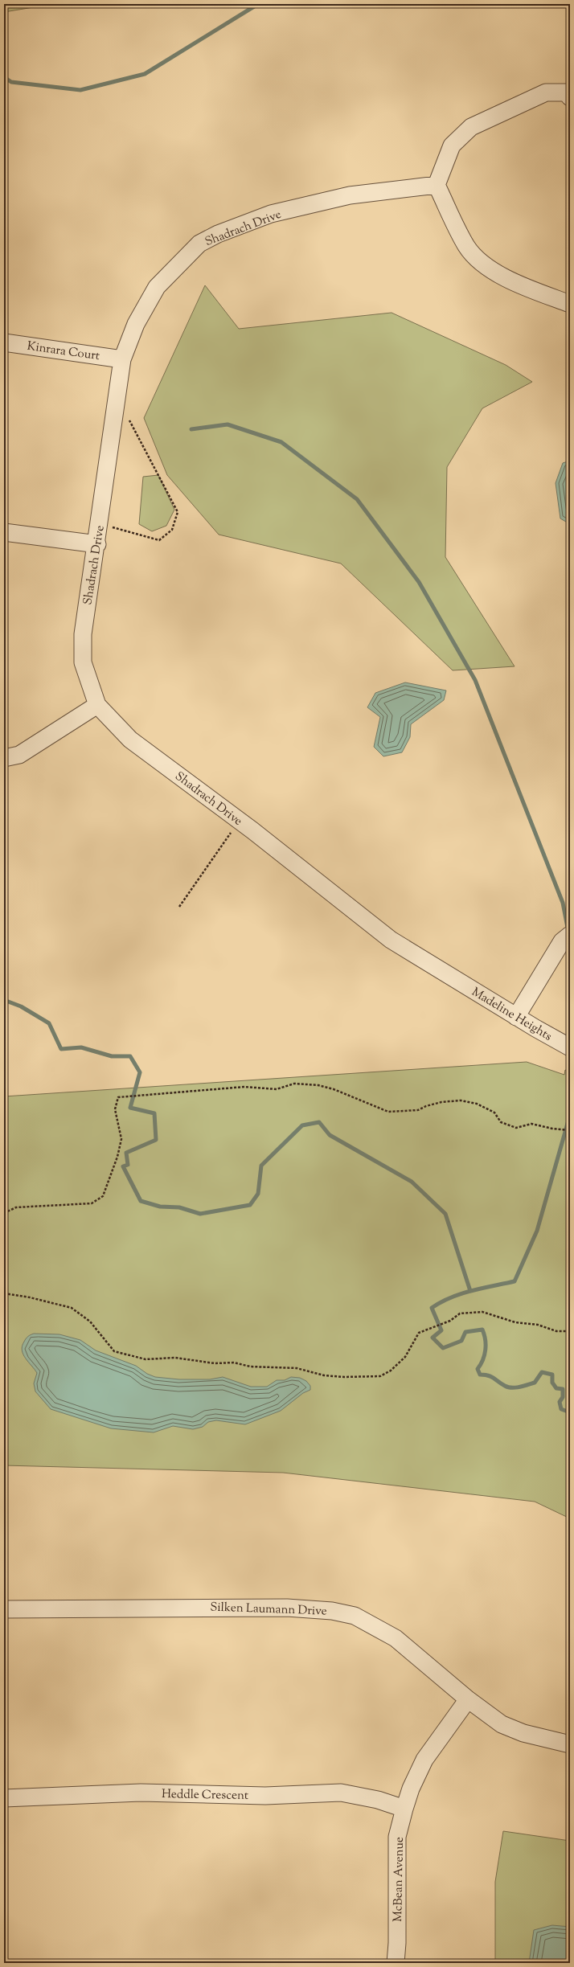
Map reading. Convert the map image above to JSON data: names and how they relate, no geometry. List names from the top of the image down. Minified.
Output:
{"streets":{"street":["Shadrach Drive","Kinrara Court","Madeline Heights","Silken Laumann Drive","Heddle Crescent","McBean Avenue"]},"crossings":[["Shadrach Drive","Kinrara Court"],["Shadrach Drive","Madeline Heights"],["Silken Laumann Drive","McBean Avenue"],["Heddle Crescent","McBean Avenue"]]}
